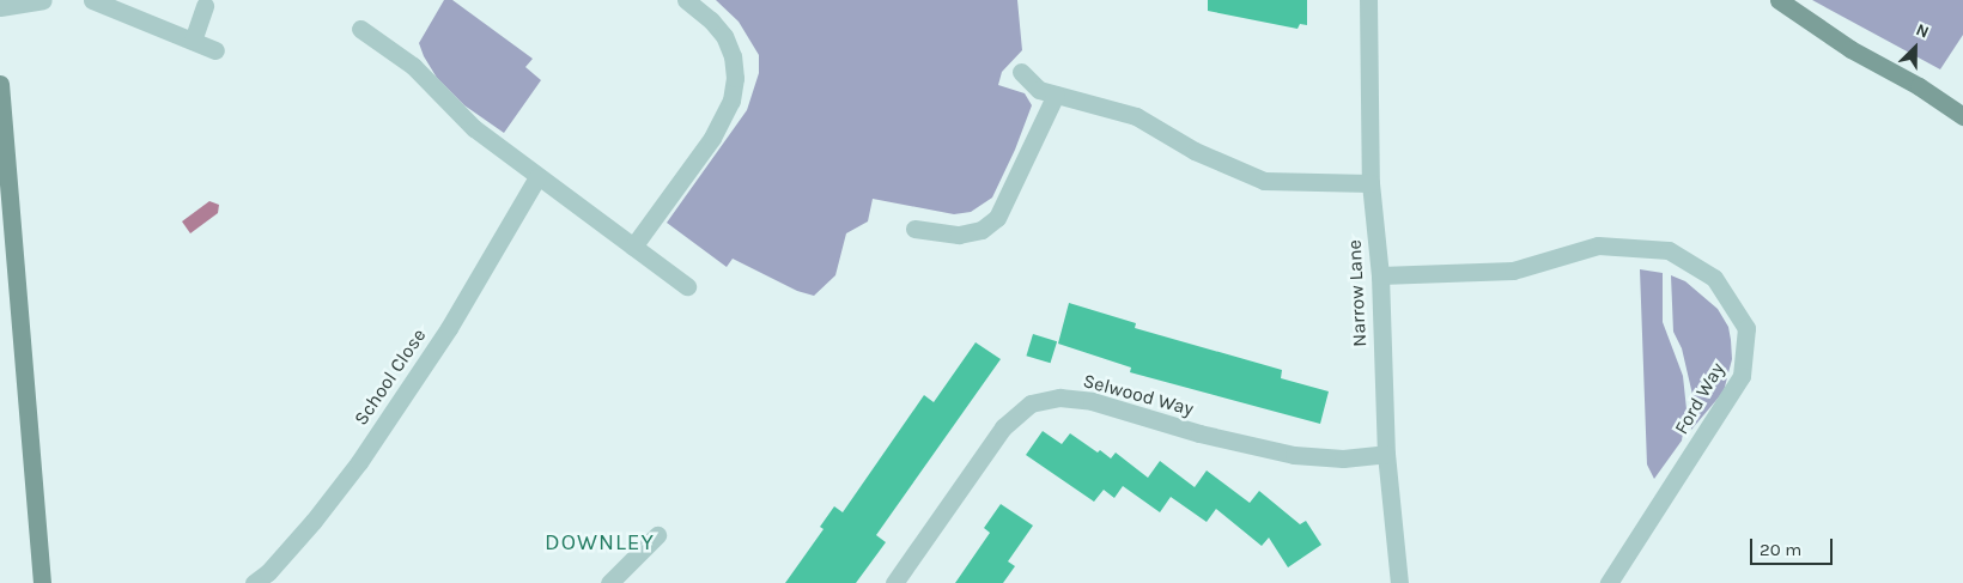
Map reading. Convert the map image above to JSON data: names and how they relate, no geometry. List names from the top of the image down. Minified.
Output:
{"streets":{"street":["Narrow Lane","School Close","Selwood Way","Ford Way"]},"crossings":[["Narrow Lane","Selwood Way"],["Narrow Lane","Ford Way"]],"districts":["DOWNLEY"],"scale_bar":"20 m","north":"top right"}
